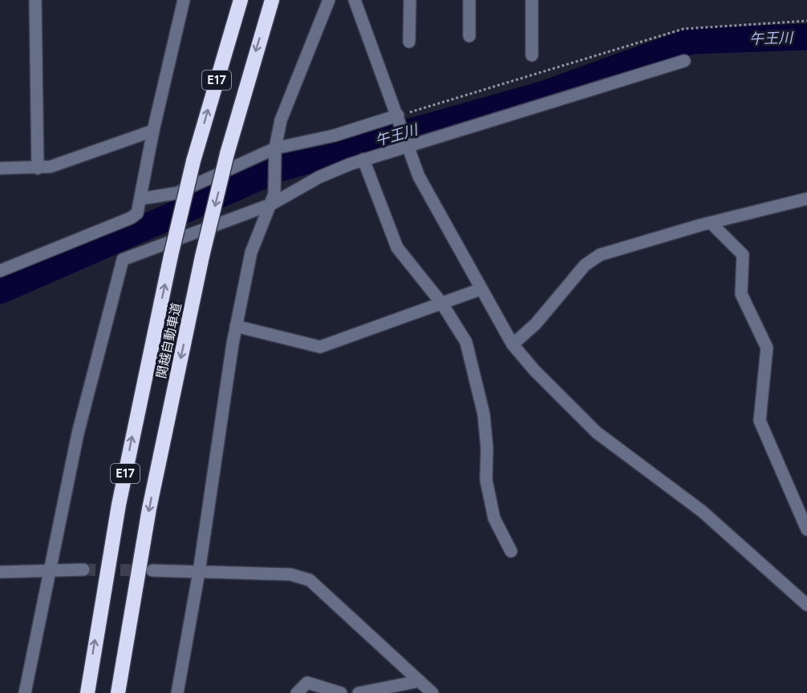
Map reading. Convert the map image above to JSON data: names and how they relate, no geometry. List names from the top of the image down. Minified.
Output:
{"streets":{"highway":["E17","関越自動車道"]},"water":["午王川"]}
